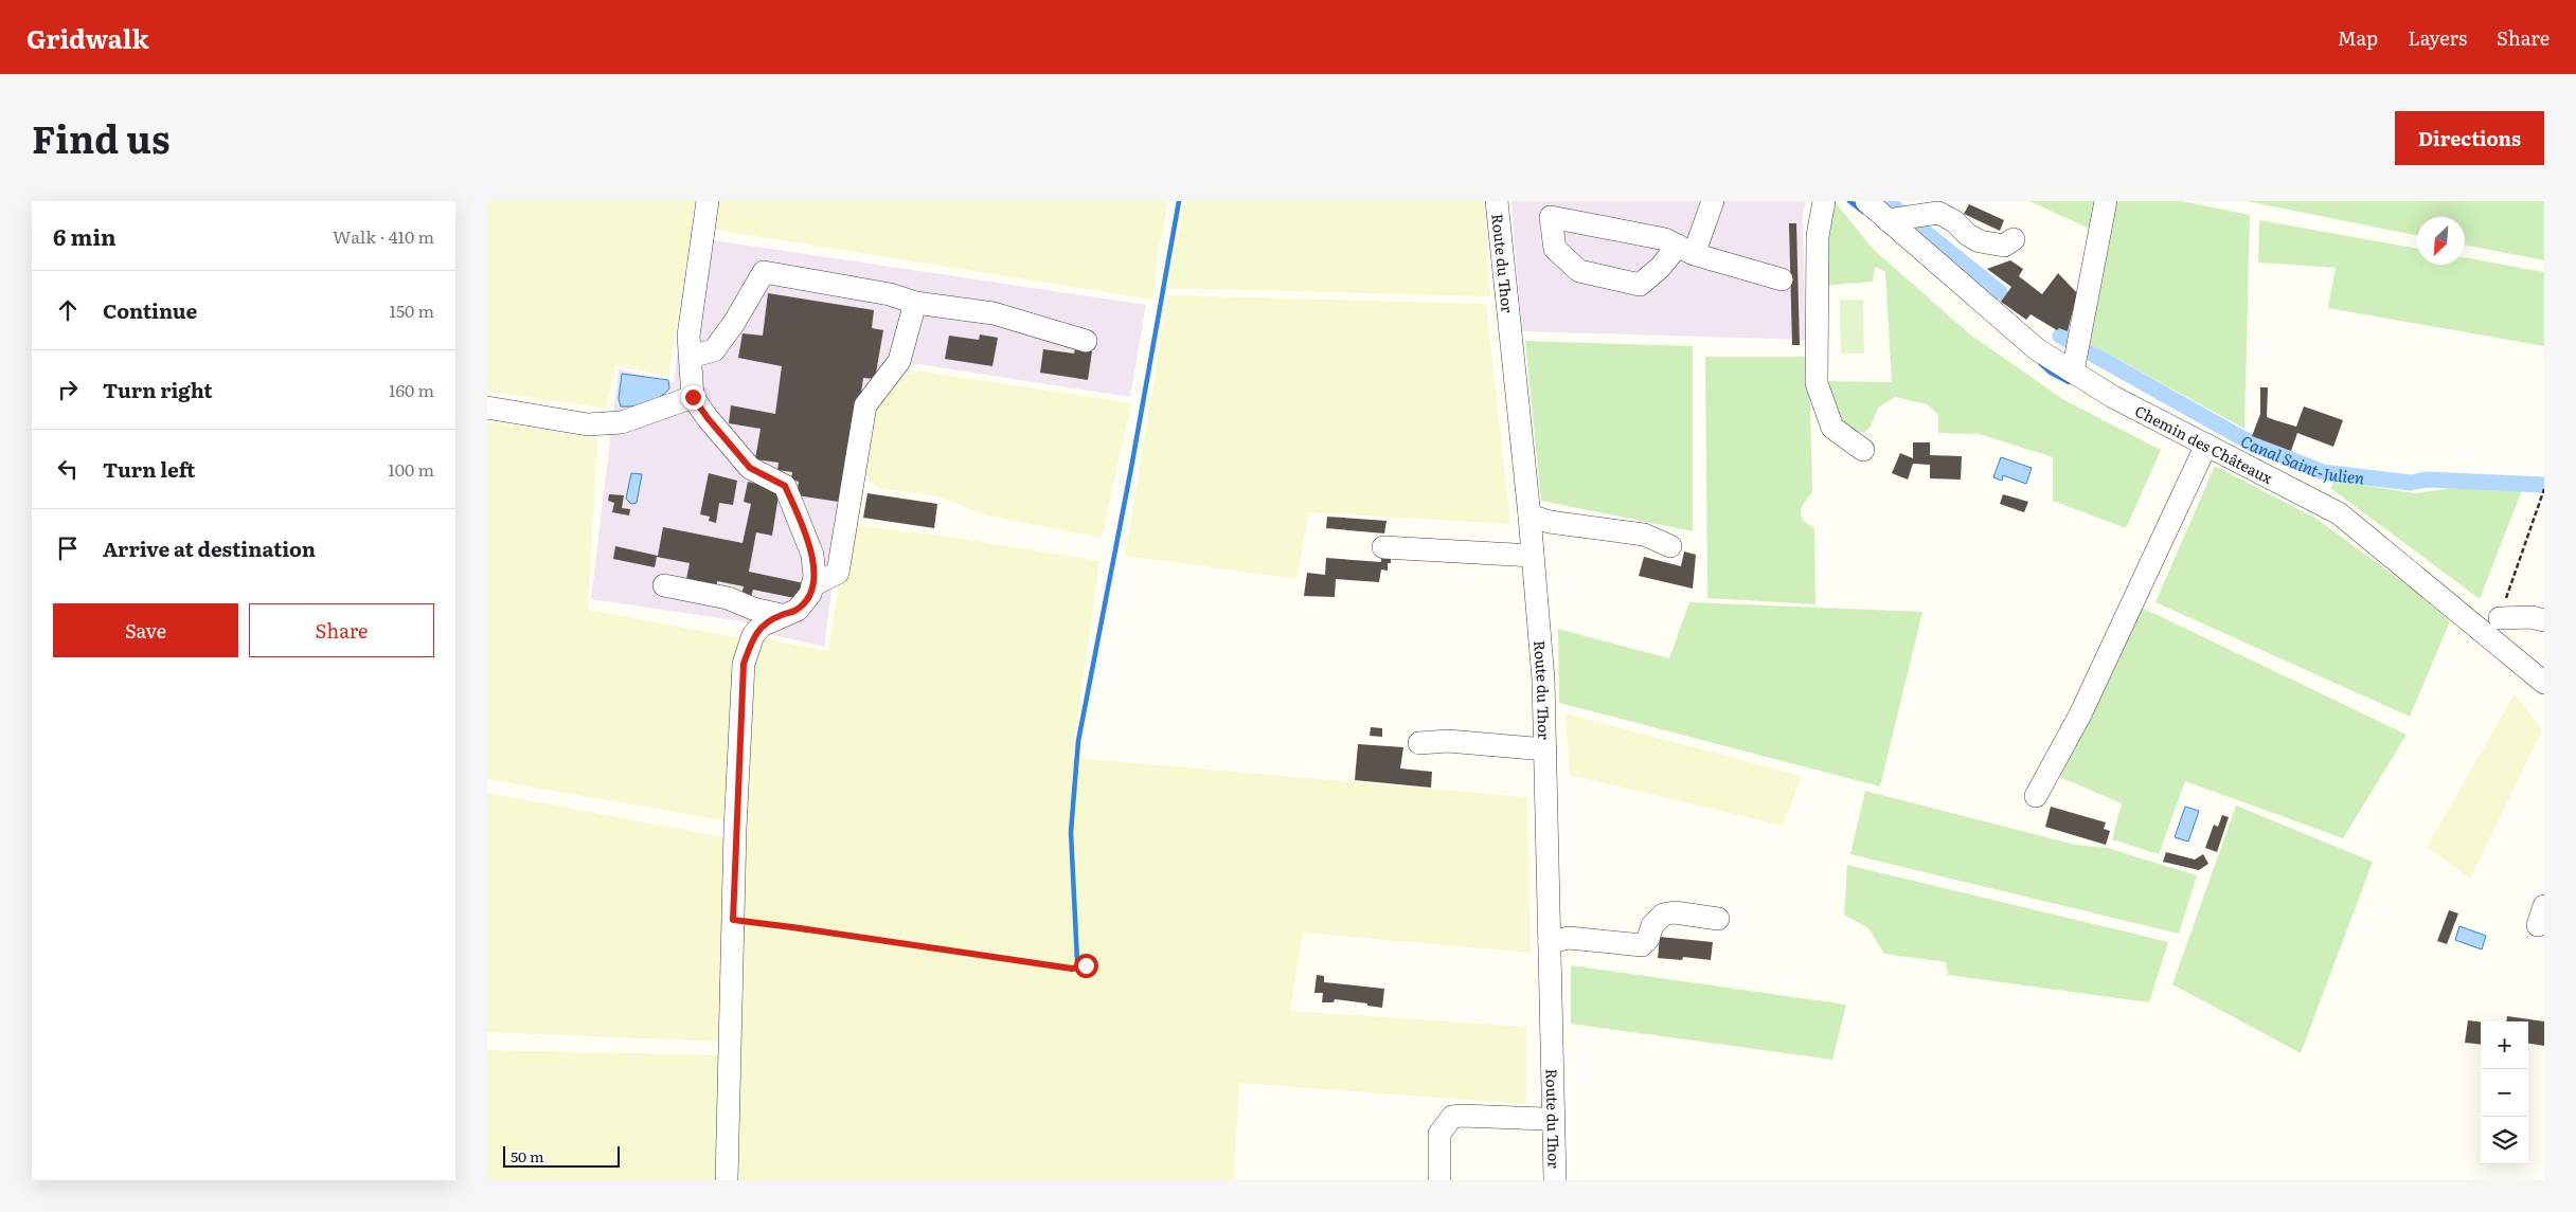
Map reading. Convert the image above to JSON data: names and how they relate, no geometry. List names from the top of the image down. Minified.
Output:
{"streets":{"street":["Route du Thor","Chemin des Châteaux"]},"water":["Canal Saint-Julien"],"scale_bar":"50 m","north":"bottom left","page":{"header":"Gridwalk","nav":["Map","Layers","Share"],"title":"Find us","buttons":["Directions",["Save","Share"]],"heading":["6 min","Walk · 410 m"],"list":[["Continue","150 m"],["Turn right","160 m"],["Turn left","100 m"],"Arrive at destination"],"map_buttons":["+","−"],"scale":"50 m"}}
